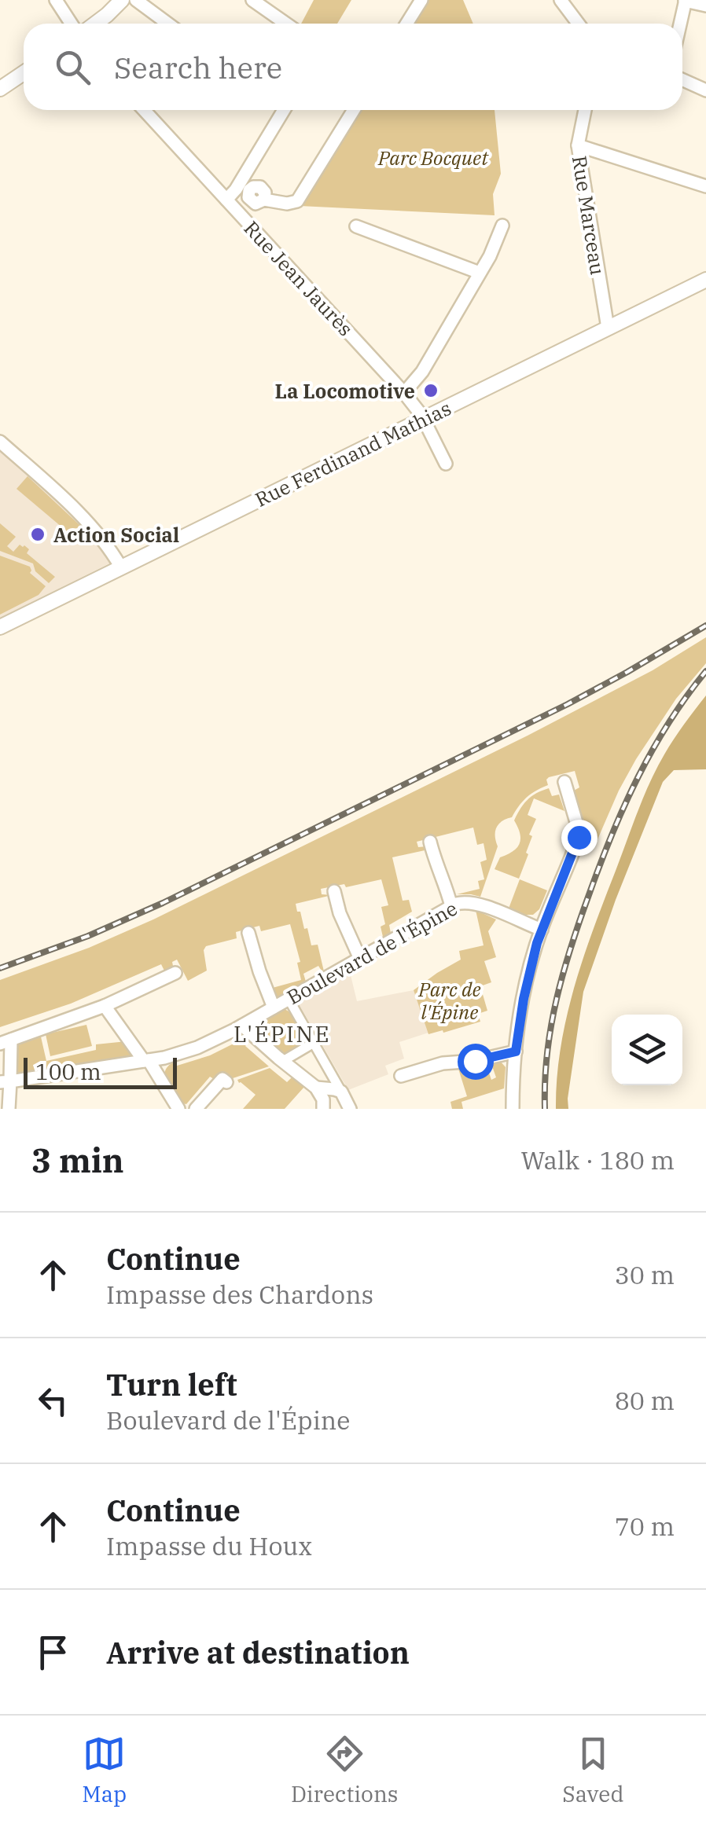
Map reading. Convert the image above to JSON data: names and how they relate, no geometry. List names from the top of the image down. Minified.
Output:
{"streets":{"street":["Rue Marceau","Rue Jean Jaurès","Rue Ferdinand Mathias","Boulevard de l'Épine"]},"crossings":[["Rue Marceau","Rue Ferdinand Mathias"],["Rue Jean Jaurès","Rue Ferdinand Mathias"]],"districts":["L'ÉPINE"],"parks":["Parc Bocquet","Parc de l'Épine"],"places":["La Locomotive","Action Social"],"scale_bar":"100 m","page":{"search":"Search here","scale":"100 m","heading":["3 min","Walk · 180 m"],"list":[["Continue","Impasse des Chardons","30 m"],["Turn left","Boulevard de l'Épine","80 m"],["Continue","Impasse du Houx","70 m"],"Arrive at destination"],"nav":["Map","Directions","Saved"]}}
